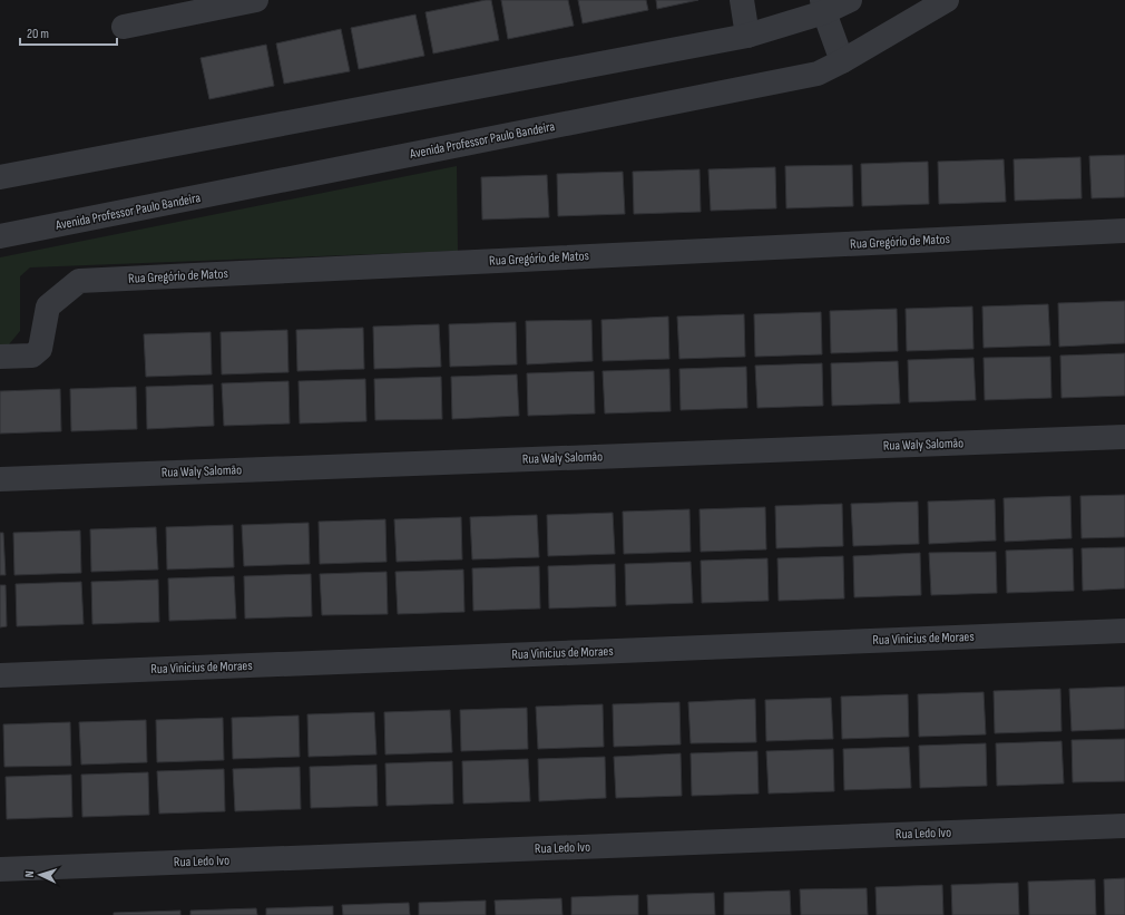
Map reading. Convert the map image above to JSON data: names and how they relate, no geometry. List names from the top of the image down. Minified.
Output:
{"streets":{"street":["Avenida Professor Paulo Bandeira","Rua Gregório de Matos","Rua Waly Salomão","Rua Vinicius de Moraes","Rua Ledo Ivo"]},"scale_bar":"20 m","north":"left"}
